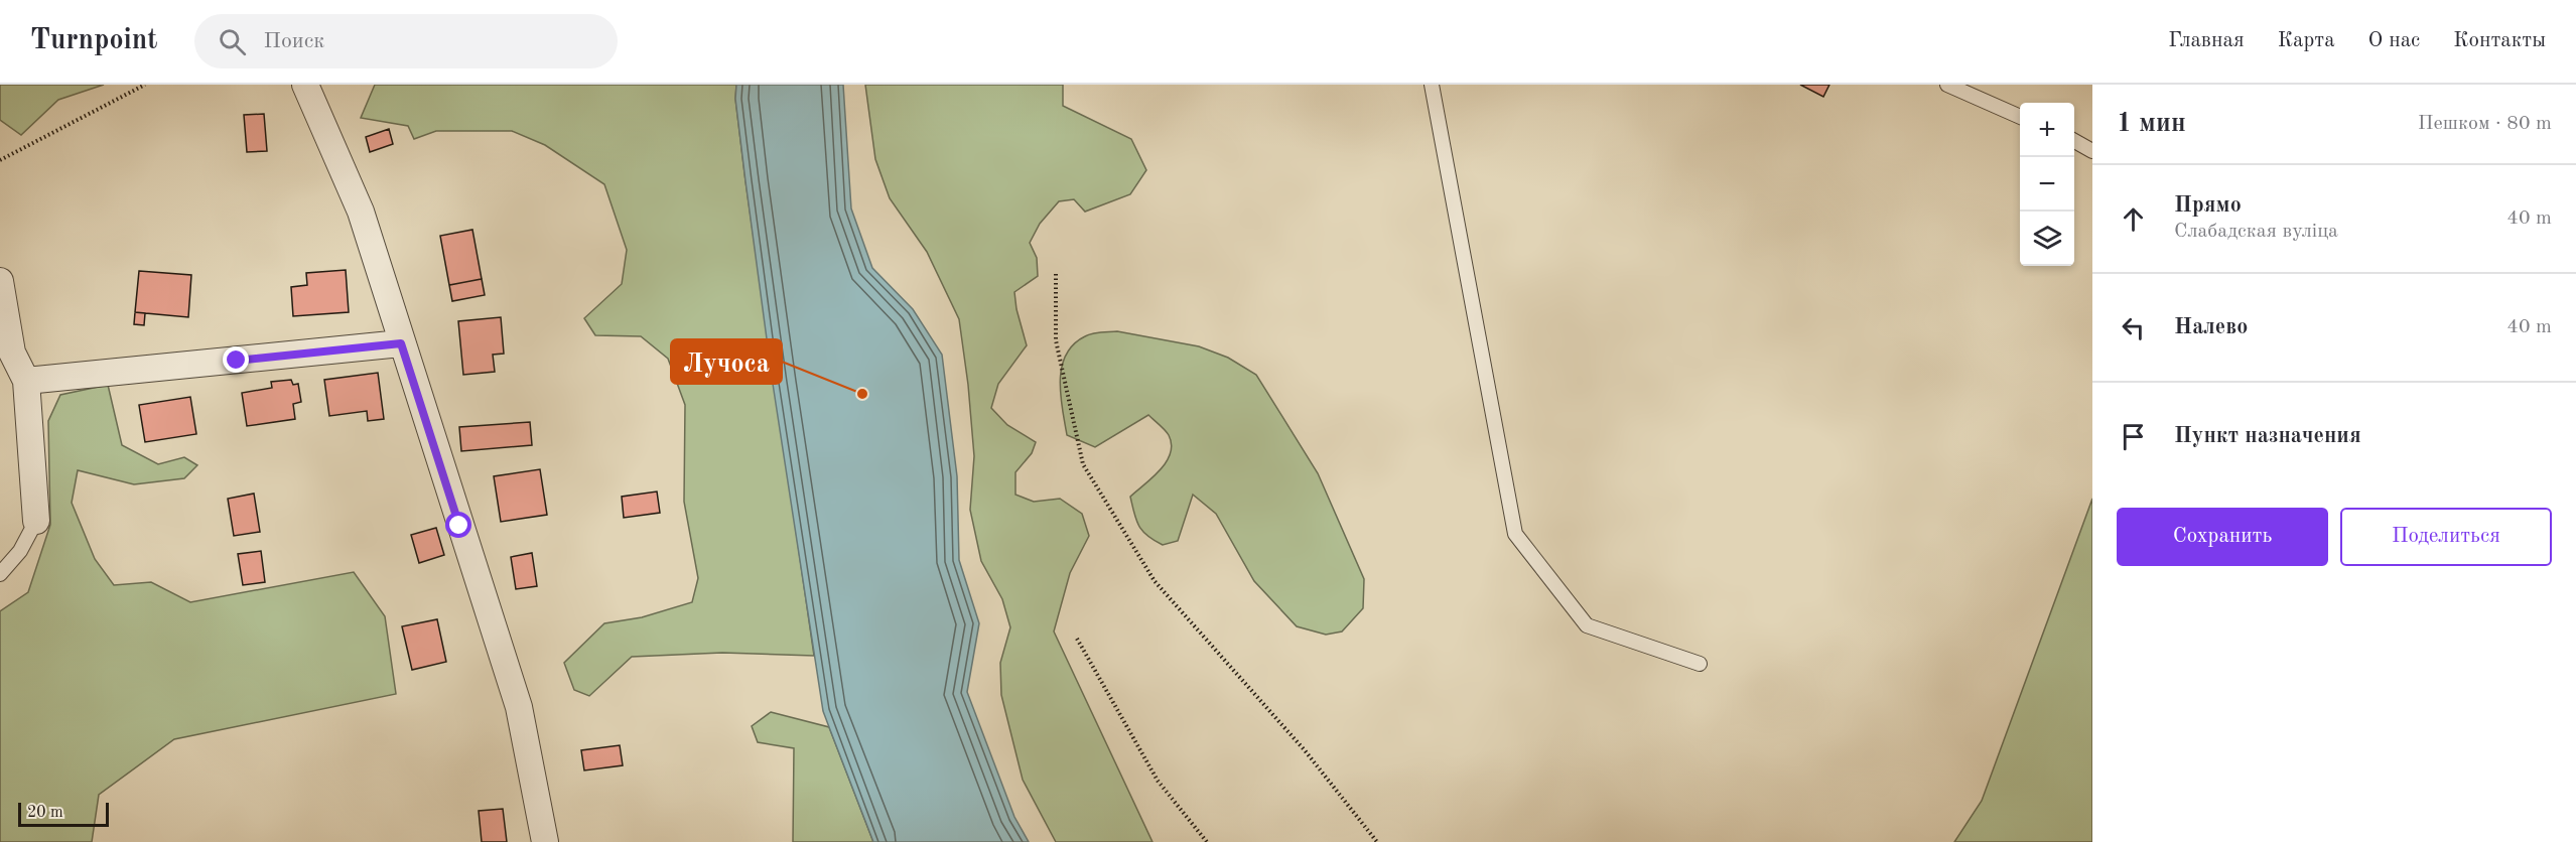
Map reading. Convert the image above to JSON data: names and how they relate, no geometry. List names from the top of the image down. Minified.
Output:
{"places":["Лучоса"],"scale_bar":"20 m","page":{"header":"Turnpoint","search":"Поиск","nav":["Главная","Карта","О нас","Контакты"],"heading":["1 мин","Пешком · 80 m"],"map_buttons":["+","−"],"list":[["Прямо","Слабадская вуліца","40 m"],["Налево","40 m"],"Пункт назначения"],"buttons":["Сохранить","Поделиться"],"scale":"20 m"}}
